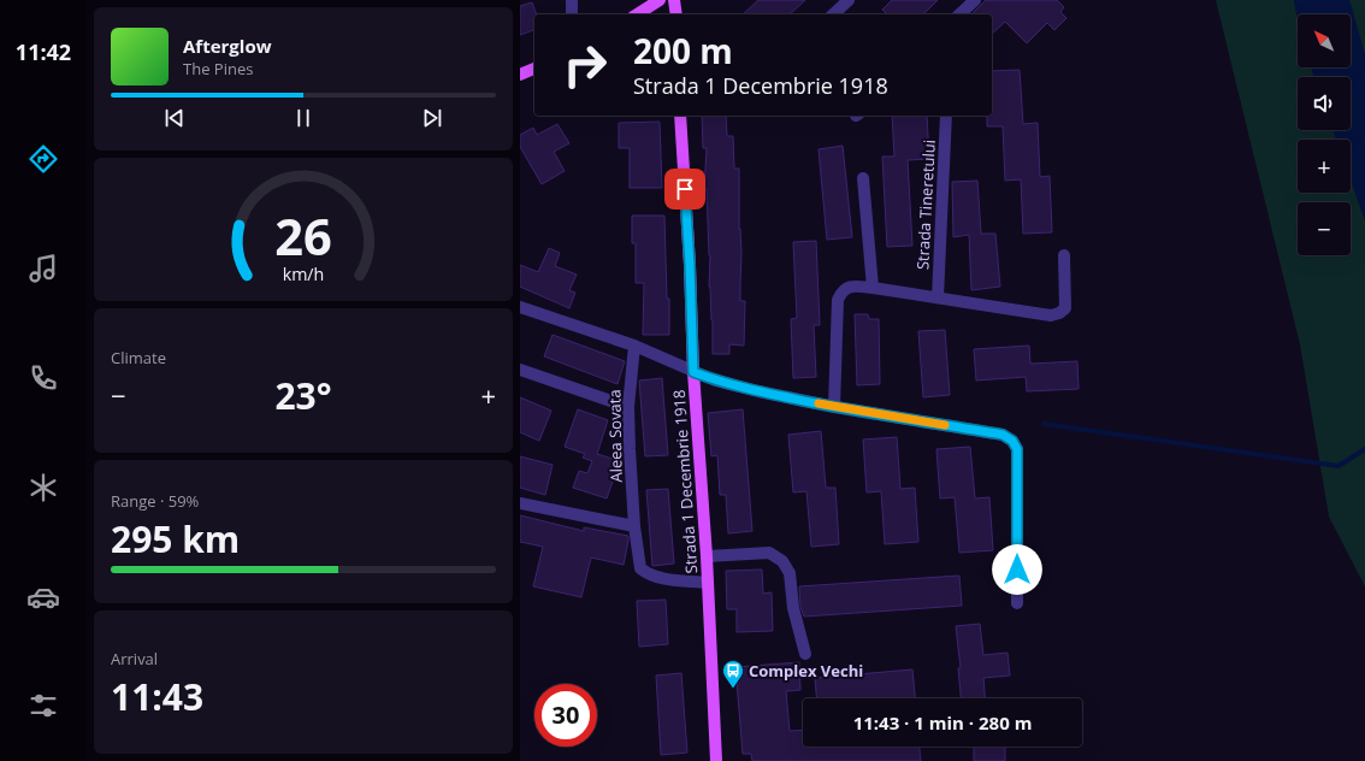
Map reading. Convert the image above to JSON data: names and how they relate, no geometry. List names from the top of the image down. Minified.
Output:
{"streets":{"main road":["Strada 1 Decembrie 1918"],"street":["Strada Tineretului","Aleea Sovata"]},"crossings":[["Aleea Sovata","Strada 1 Decembrie 1918"]],"places":{"bus stop":["Complex Vechi"]},"north":"top left","page":{"tabs":"11:42","map_buttons":["+","−"],"turn":["200 m","Strada 1 Decembrie 1918"],"song":["Afterglow","The Pines"],"tile":["Climate",["Range · 59%","295 km"],["Arrival","11:43"]],"heat":["−","23°","+"],"limit":"30","trip":"11:43 · 1 min · 280 m","gauge":["26","km/h"]}}
